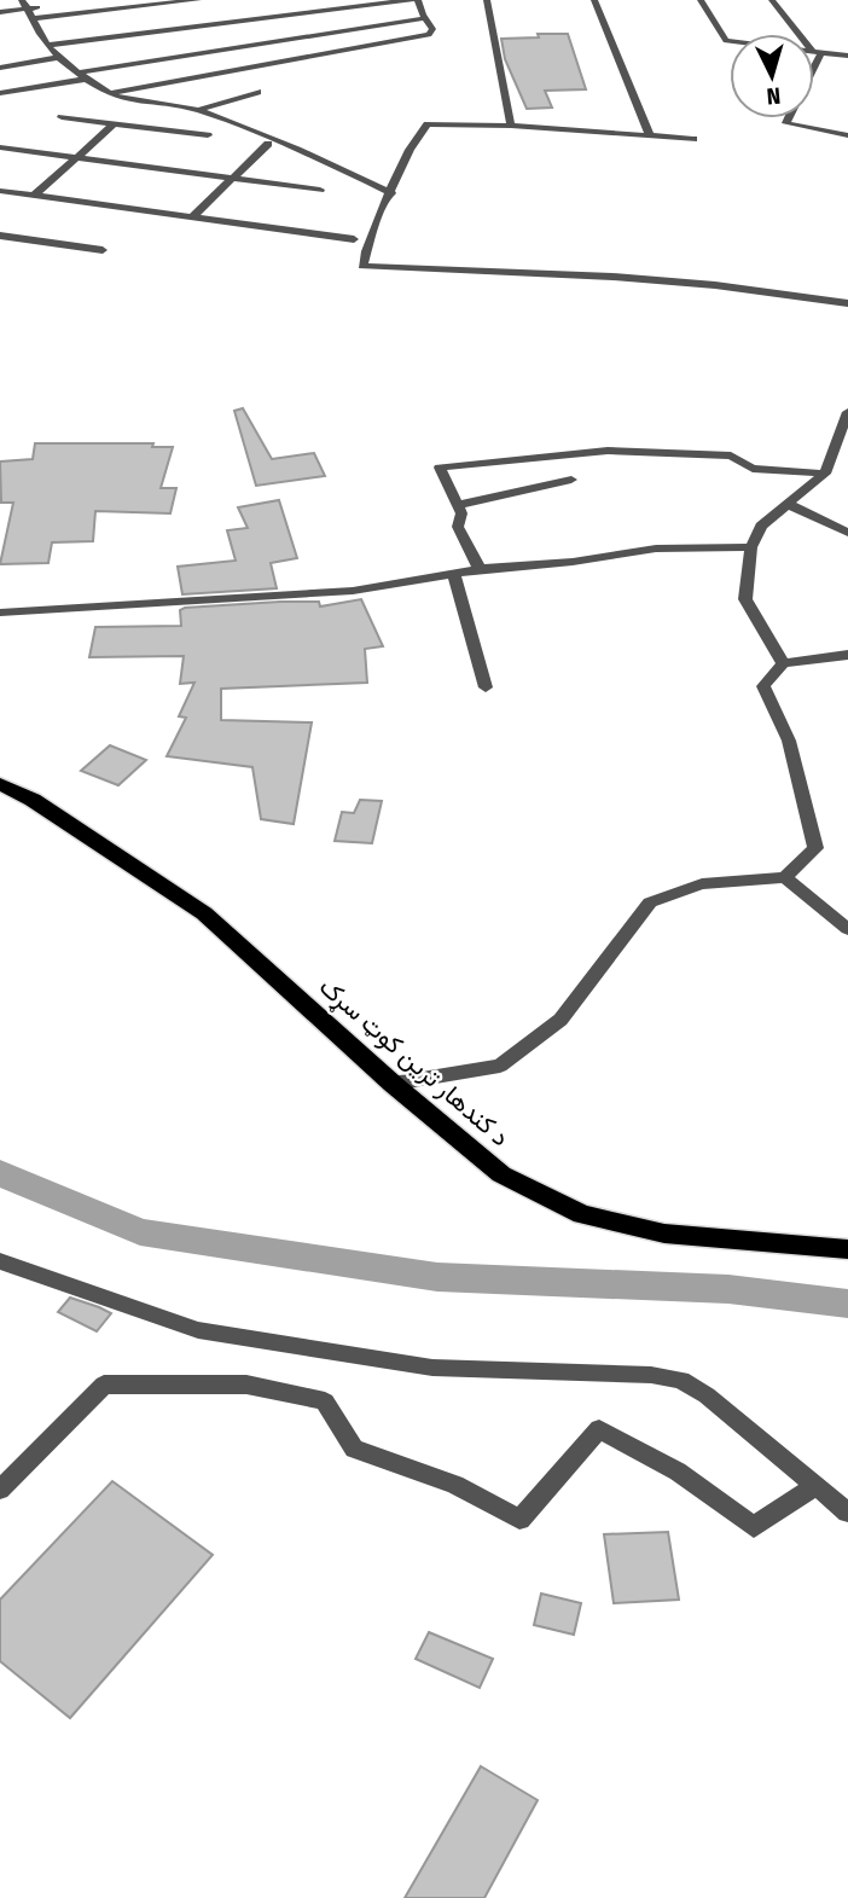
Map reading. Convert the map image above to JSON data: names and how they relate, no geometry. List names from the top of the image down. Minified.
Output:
{"streets":{"main road":["د کندهار ترين کوټ سړک"]},"north":"bottom"}
